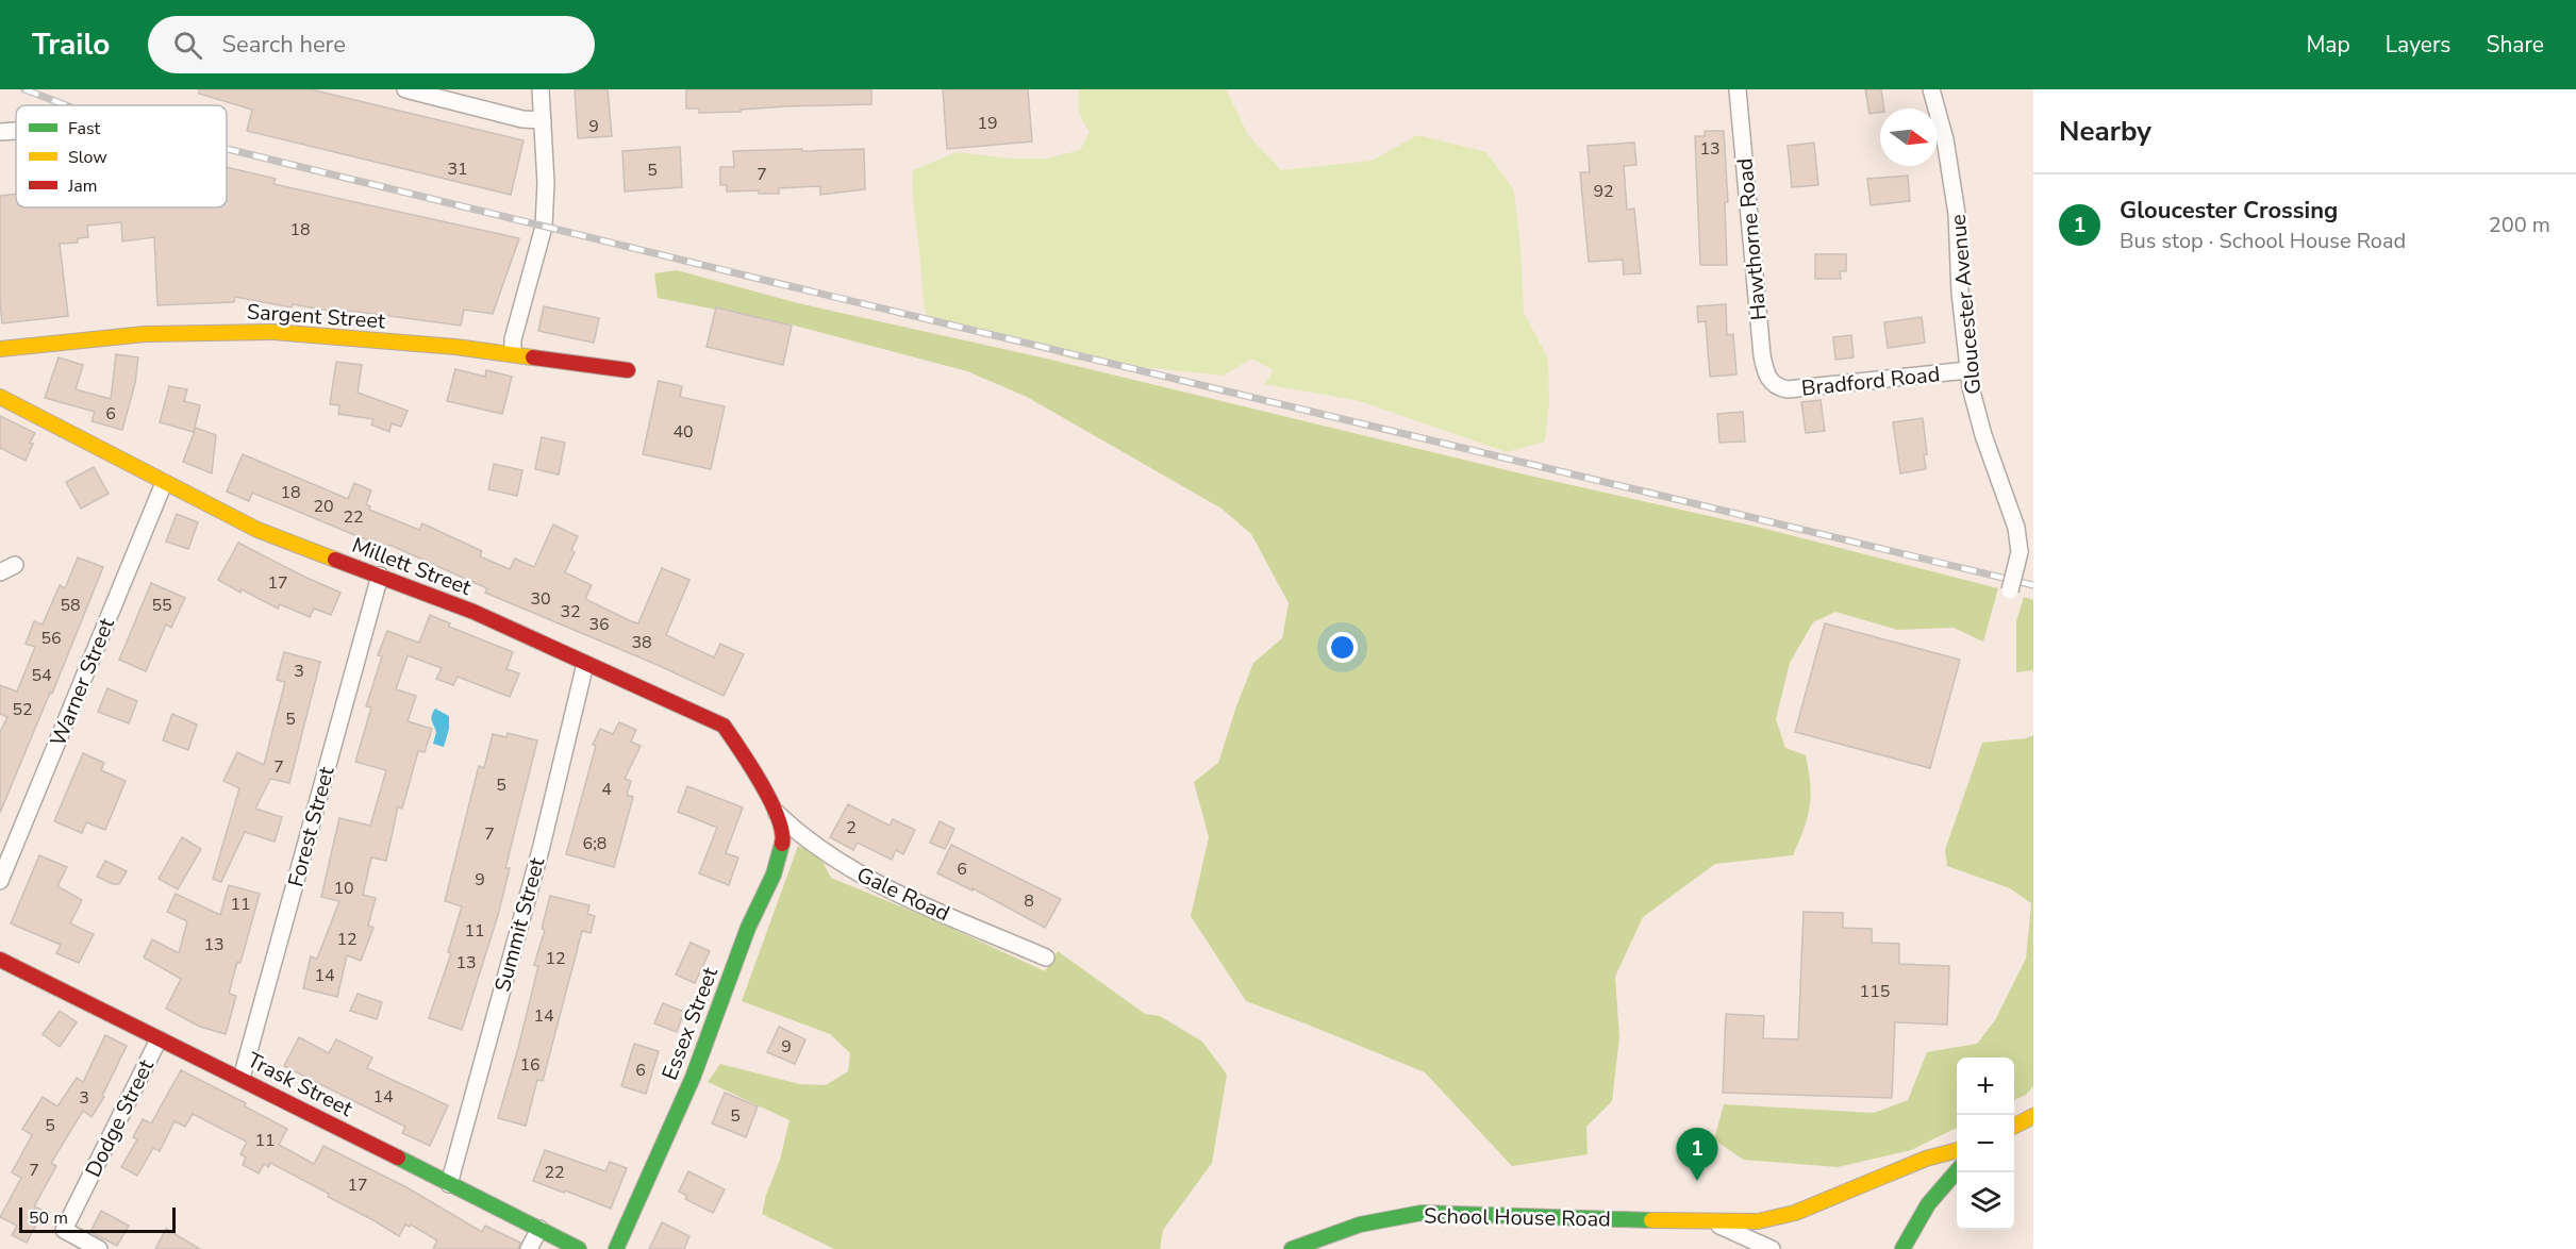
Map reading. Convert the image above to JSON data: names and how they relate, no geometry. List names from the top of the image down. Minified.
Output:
{"streets":{"main road":["Sargent Street","Millett Street","Essex Street","Trask Street","School House Road"],"street":["Hawthorne Road","Gloucester Avenue","Bradford Road","Warner Street","Forest Street","Gale Road","Summit Street","Dodge Street"]},"crossings":[["Hawthorne Road","Bradford Road"],["Gloucester Avenue","Bradford Road"],["Millett Street","Warner Street"],["Millett Street","Forest Street"],["Millett Street","Gale Road"],["Millett Street","Summit Street"],["Millett Street","Essex Street"],["Forest Street","Trask Street"],["Gale Road","Essex Street"],["Summit Street","Trask Street"],["Trask Street","Dodge Street"]],"house_numbers":["19","9","13","31","5","7","92","18","6","40","18","20","22","17","30","58","55","32","36","56","38","3","54","52","5","7","5","4","2","7","6;8","6","9","10","8","11","11","12","13","12","13","14","115","14","9","16","6","14","3","5","5","11","7","22","17"],"legend":["Fast","Slow","Jam"],"scale_bar":"50 m","north":"right","page":{"header":"Trailo","search":"Search here","nav":["Map","Layers","Share"],"heading":"Nearby","list":[{"mark":"1","name":"Gloucester Crossing","note":"Bus stop · School House Road","value":"200 m"}],"map_buttons":["+","−"],"pins":"1","scale":"50 m"}}
